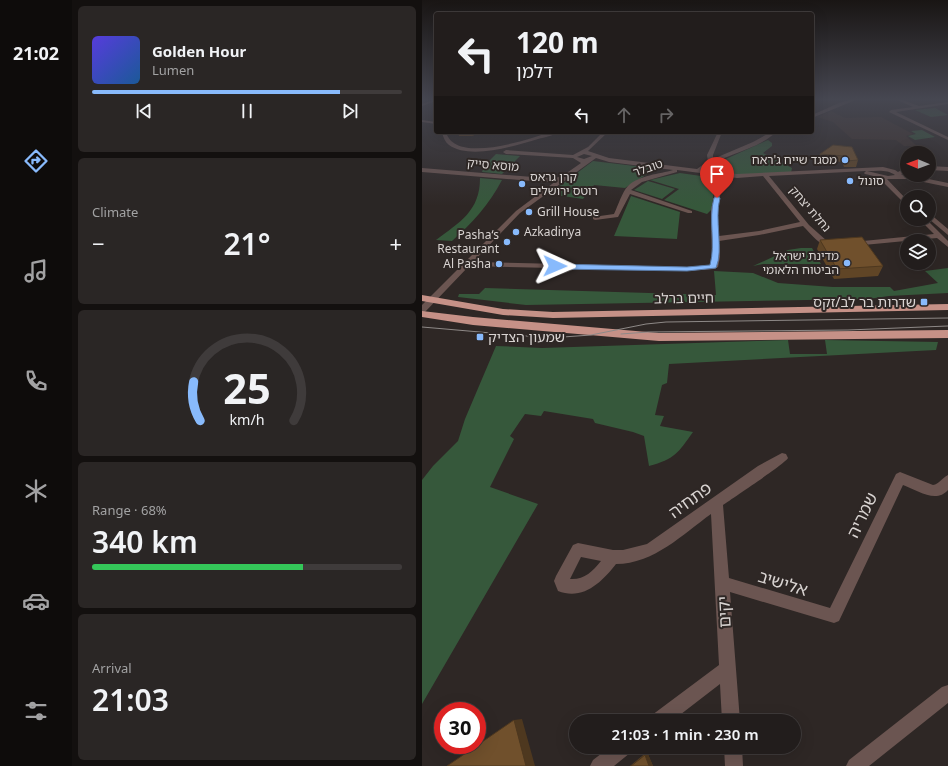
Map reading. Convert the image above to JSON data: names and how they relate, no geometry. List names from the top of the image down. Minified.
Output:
{"streets":{"highway":["חיים ברלב"],"street":["מוסא סייק","טובלר","נחלת יצחק","פתחיה","שמריה","אלישיב","יקים"]},"crossings":[["פתחיה","יקים"],["שמריה","אלישיב"],["אלישיב","יקים"]],"places":{"other":["מסגד שייח ג'ראח","סונול","קרן גראס רוטס ירושלים","Grill House","Azkadinya","Pasha‘s Restaurant","מדינת ישראל הביטוח הלאומי","Al Pasha"],"transit":["שדרות בר לב/זקס","שמעון הצדיק"]},"north":"left","page":{"tabs":"21:02","turn":["120 m","דלמן"],"song":["Golden Hour","Lumen"],"tile":["Climate",["Range · 68%","340 km"],["Arrival","21:03"]],"heat":["−","21°","+"],"limit":"30","trip":"21:03 · 1 min · 230 m","gauge":["25","km/h"]}}
